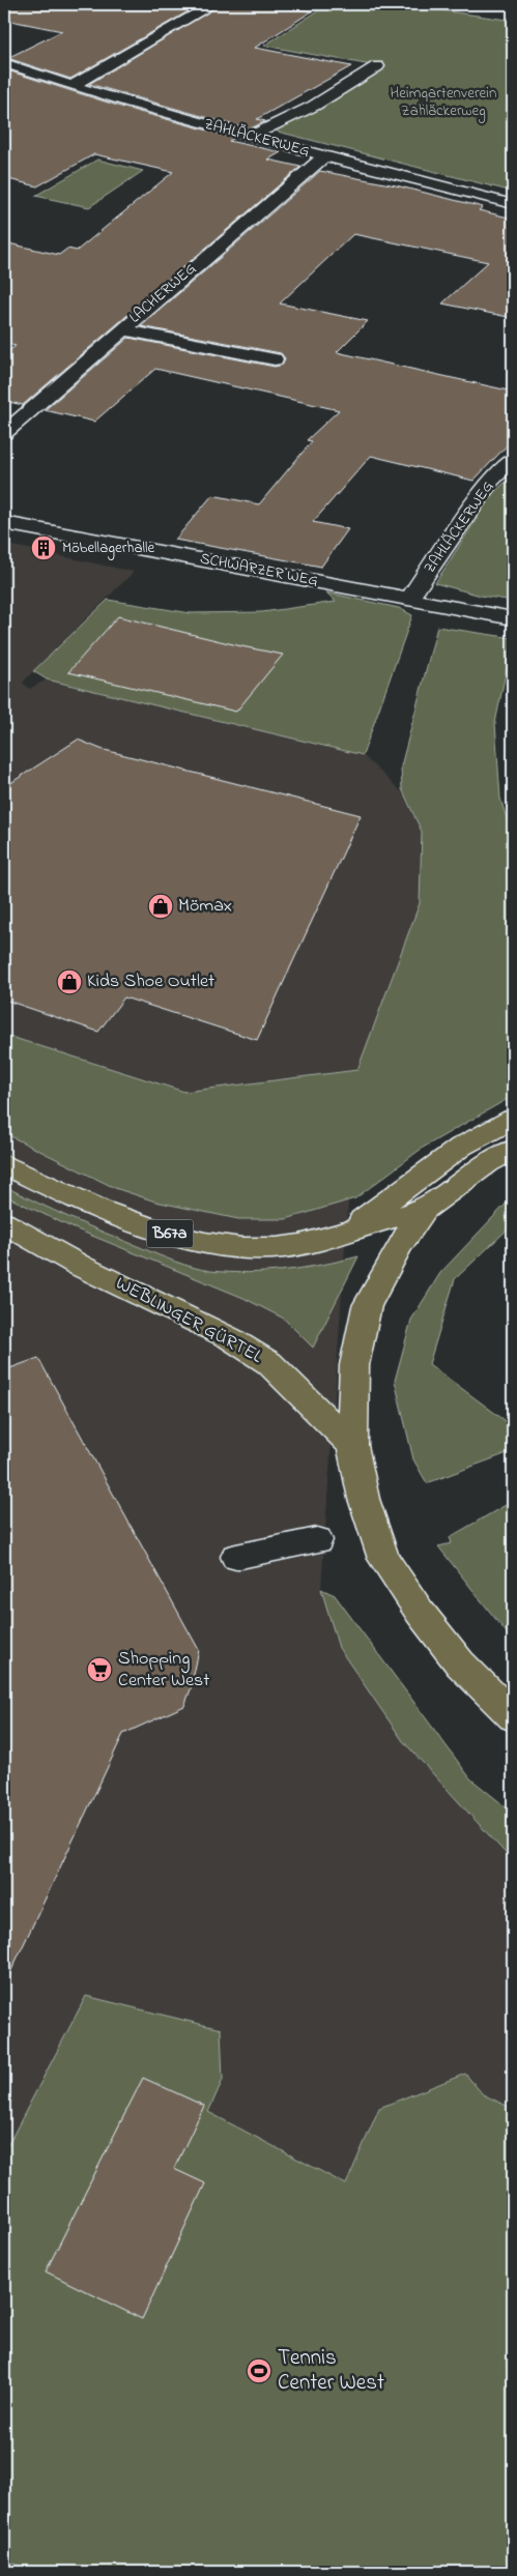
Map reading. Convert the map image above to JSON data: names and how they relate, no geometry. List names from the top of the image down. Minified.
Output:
{"streets":{"main road":["B67a","WEBLINGER GÜRTEL"],"street":["ZAHLÄCKERWEG","LACHERWEG","SCHWARZER WEG"]},"crossings":[["ZAHLÄCKERWEG","LACHERWEG"],["ZAHLÄCKERWEG","SCHWARZER WEG"]],"parks":["Heimgartenverein Zahläckerweg"],"places":{"building":["Möbellagerhalle"],"shop":["Mömax","Kids Shoe Outlet"],"supermarket":["Shopping Center West"],"sports":["Tennis Center West"]}}
